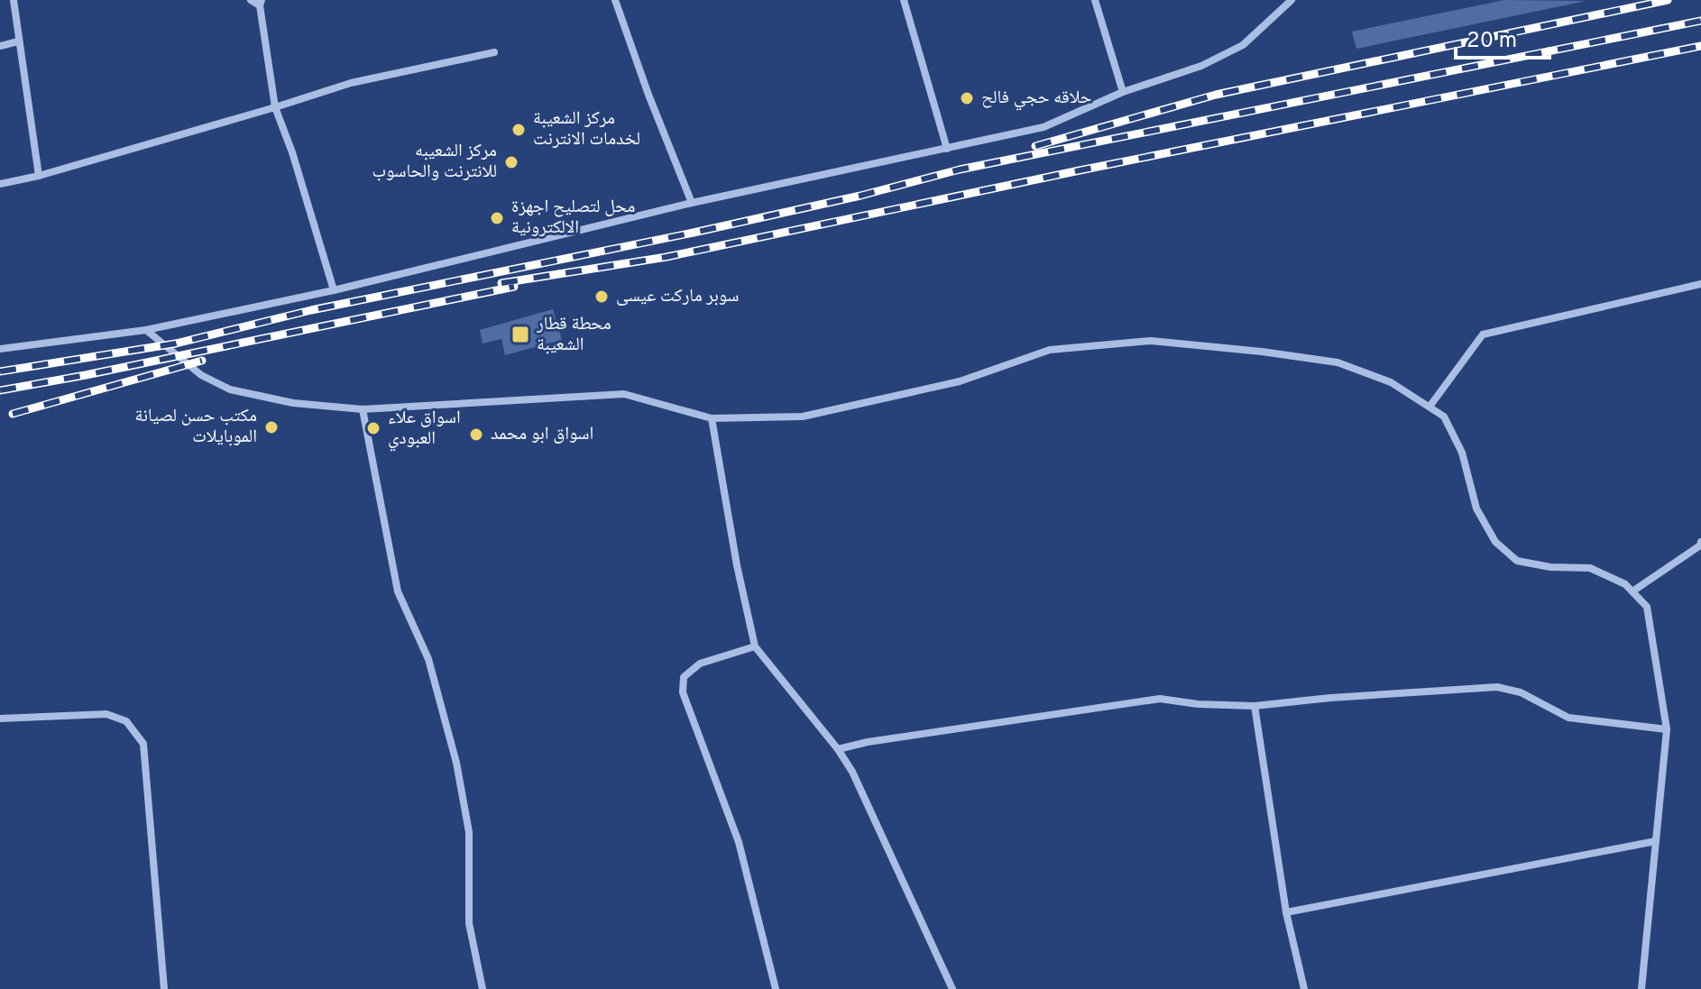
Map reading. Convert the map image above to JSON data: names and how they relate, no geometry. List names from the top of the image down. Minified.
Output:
{"places":{"other":["حلاقه حجي فالح","مركز الشعيبة لخدمات الانترنت","مركز الشعيبه للانترنت والحاسوب","محل لتصليح اجهزة الالكترونية","سوبر ماركت عيسى","مكتب حسن لصيانة الموبايلات","اسواق علاء العبودي","اسواق ابو محمد"],"transit":["محطة قطار الشعيبة"]},"scale_bar":"20 m"}
